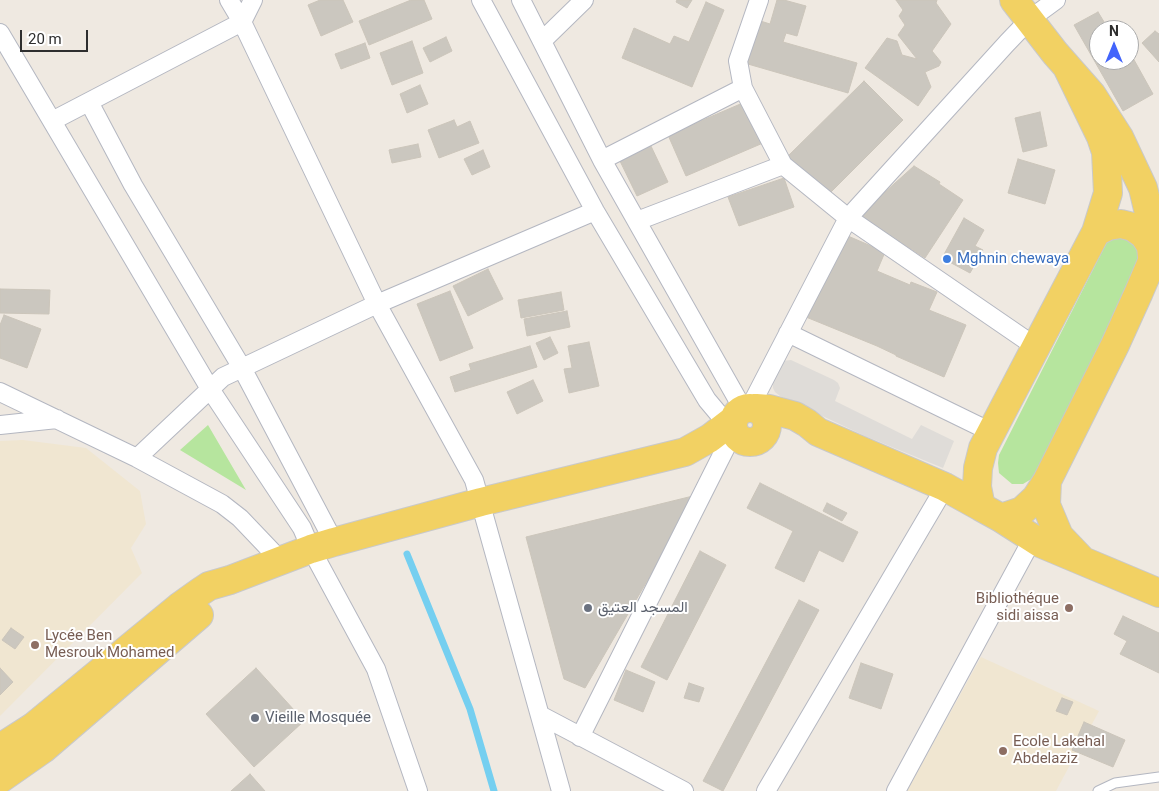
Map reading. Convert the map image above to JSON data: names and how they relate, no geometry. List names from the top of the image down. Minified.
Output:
{"places":["Mghnin chewaya","المسجد العتيق","Bibliothéque sidi aissa","Lycée Ben Mesrouk Mohamed","Vieille Mosquée","Ecole Lakehal Abdelaziz"],"scale_bar":"20 m","north":"top"}
